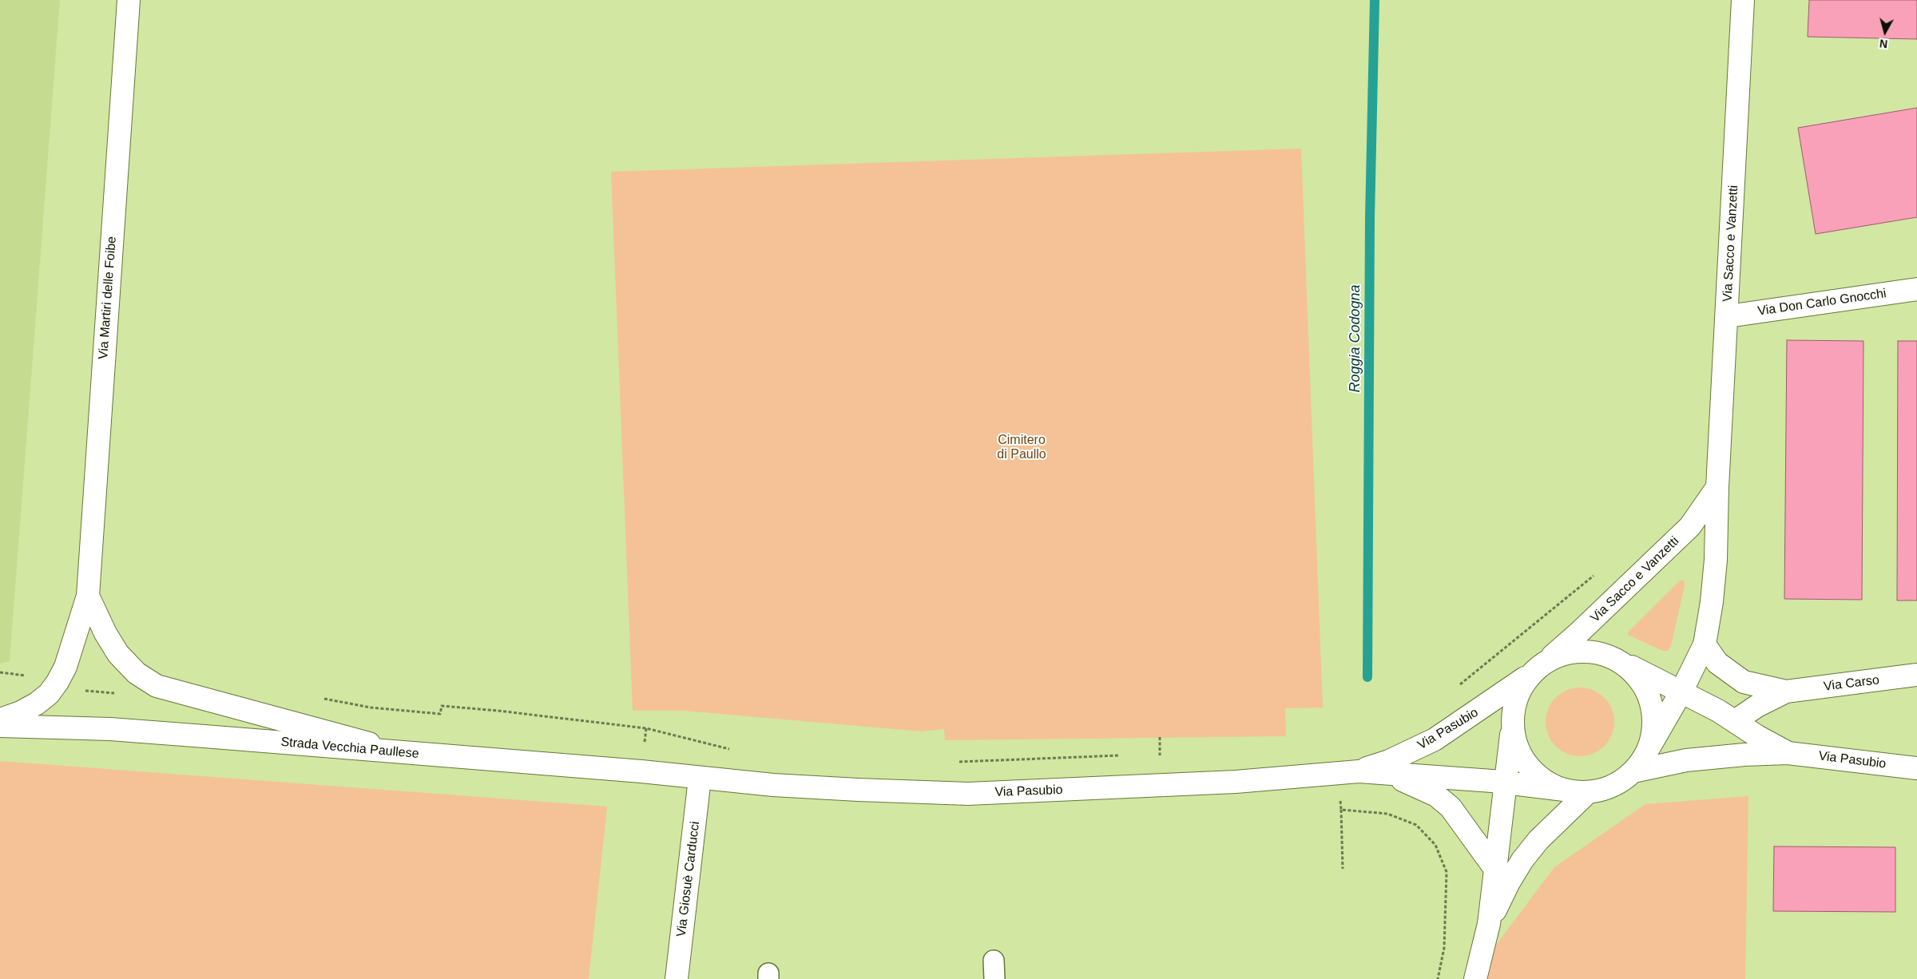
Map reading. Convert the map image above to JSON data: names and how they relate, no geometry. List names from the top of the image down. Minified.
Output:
{"streets":{"street":["Via Sacco e Vanzetti","Via Martiri delle Foibe","Via Don Carlo Gnocchi","Via Carso","Via Pasubio","Strada Vecchia Paullese","Via Giosuè Carducci"]},"crossings":[["Via Sacco e Vanzetti","Via Don Carlo Gnocchi"],["Via Sacco e Vanzetti","Via Carso"],["Via Sacco e Vanzetti","Via Pasubio"],["Via Carso","Via Pasubio"],["Via Pasubio","Strada Vecchia Paullese"],["Via Pasubio","Via Giosuè Carducci"],["Strada Vecchia Paullese","Via Giosuè Carducci"]],"water":["Roggia Codogna"],"parks":["Cimitero di Paullo"],"north":"bottom"}
